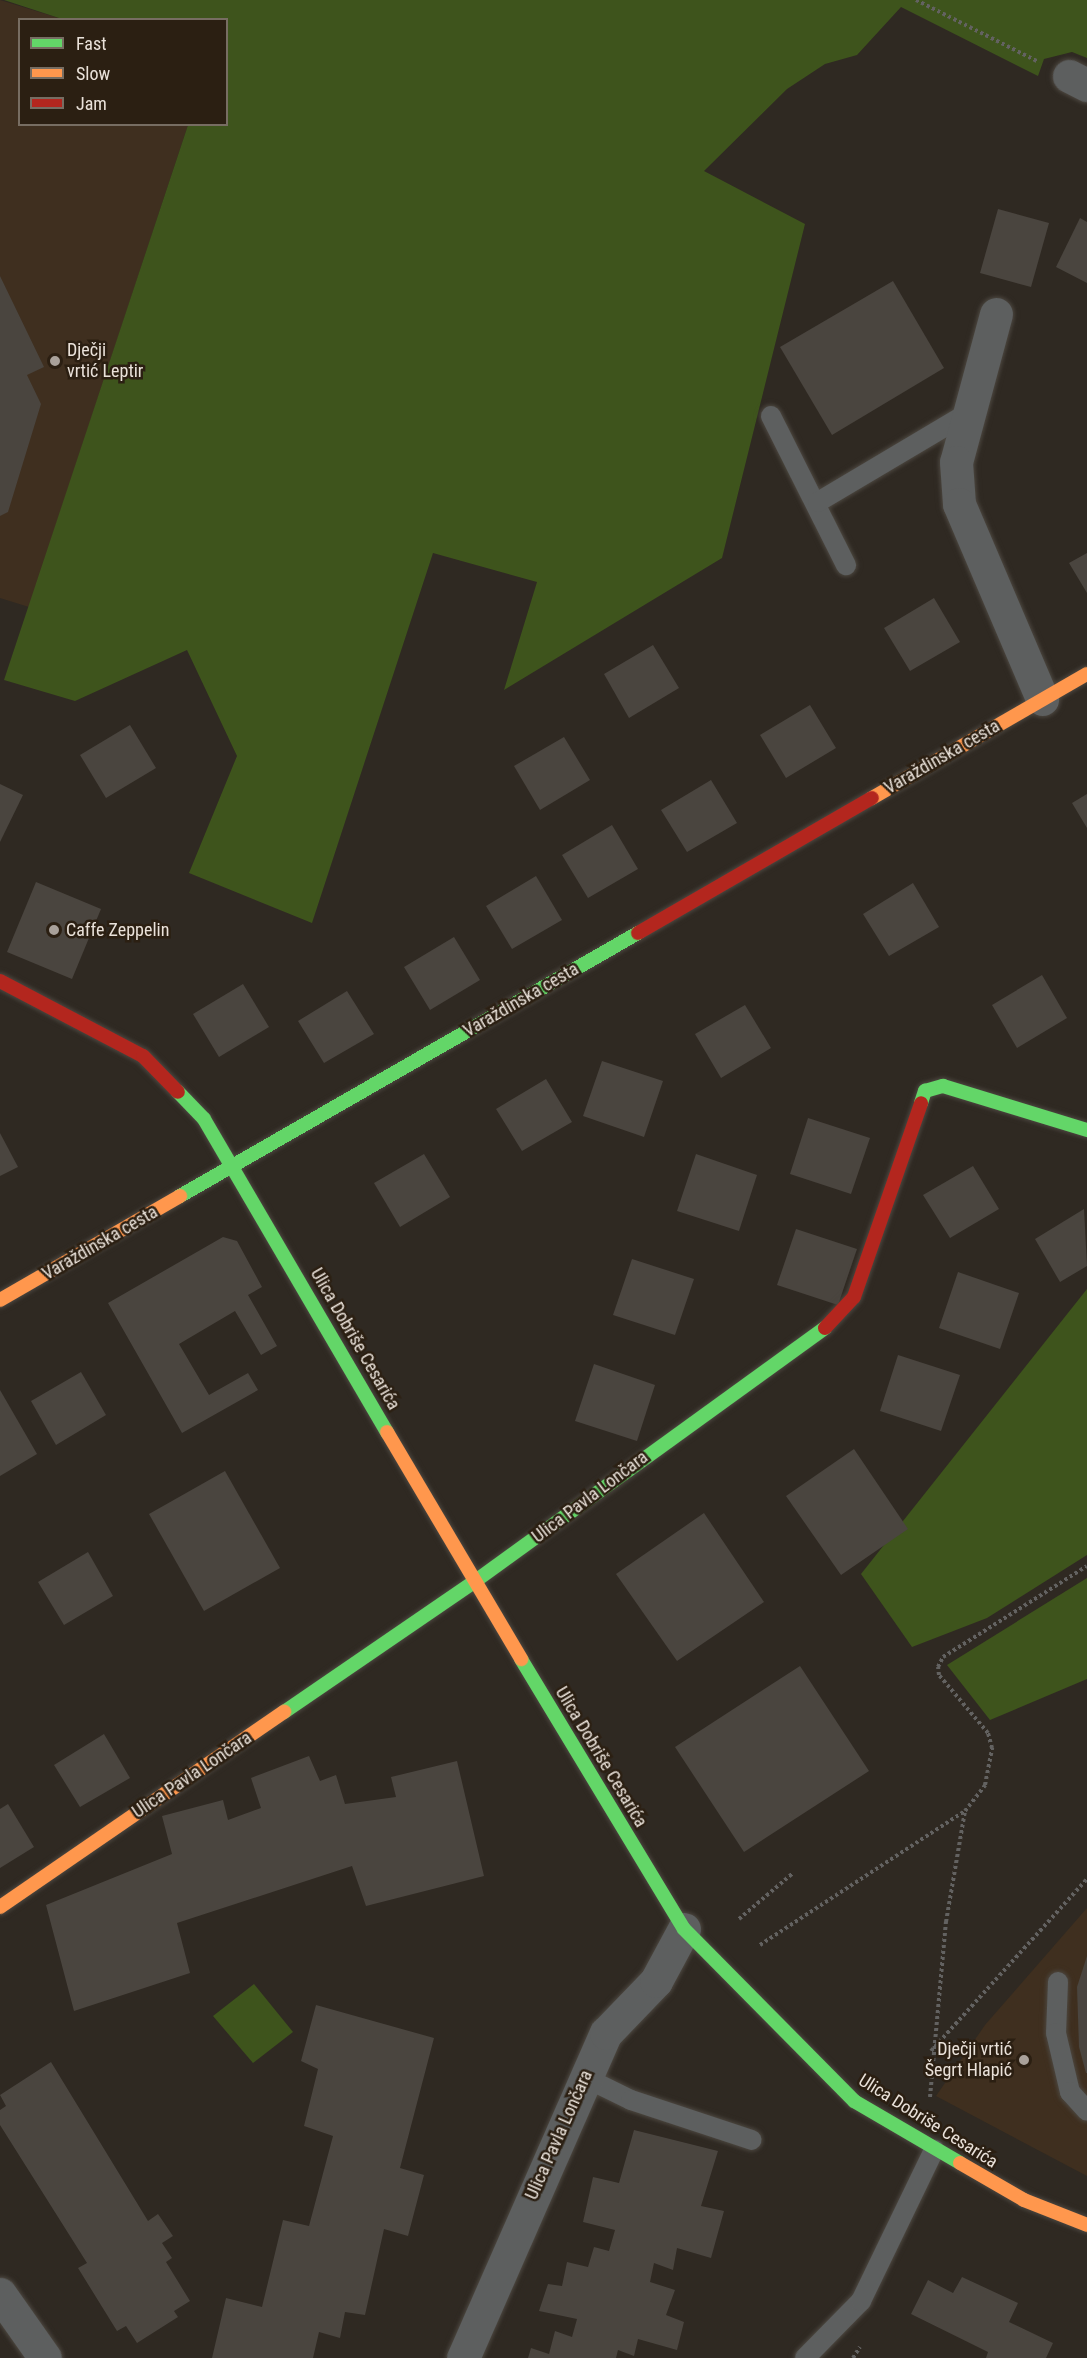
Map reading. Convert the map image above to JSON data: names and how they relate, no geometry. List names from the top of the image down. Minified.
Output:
{"streets":{"street":["Varaždinska cesta","Ulica Dobriše Cesarića","Ulica Pavla Lončara"]},"crossings":[["Varaždinska cesta","Ulica Dobriše Cesarića"],["Ulica Dobriše Cesarića","Ulica Pavla Lončara"]],"places":["Dječji vrtić Leptir","Caffe Zeppelin","Dječji vrtić Šegrt Hlapić"],"legend":["Fast","Slow","Jam"]}
